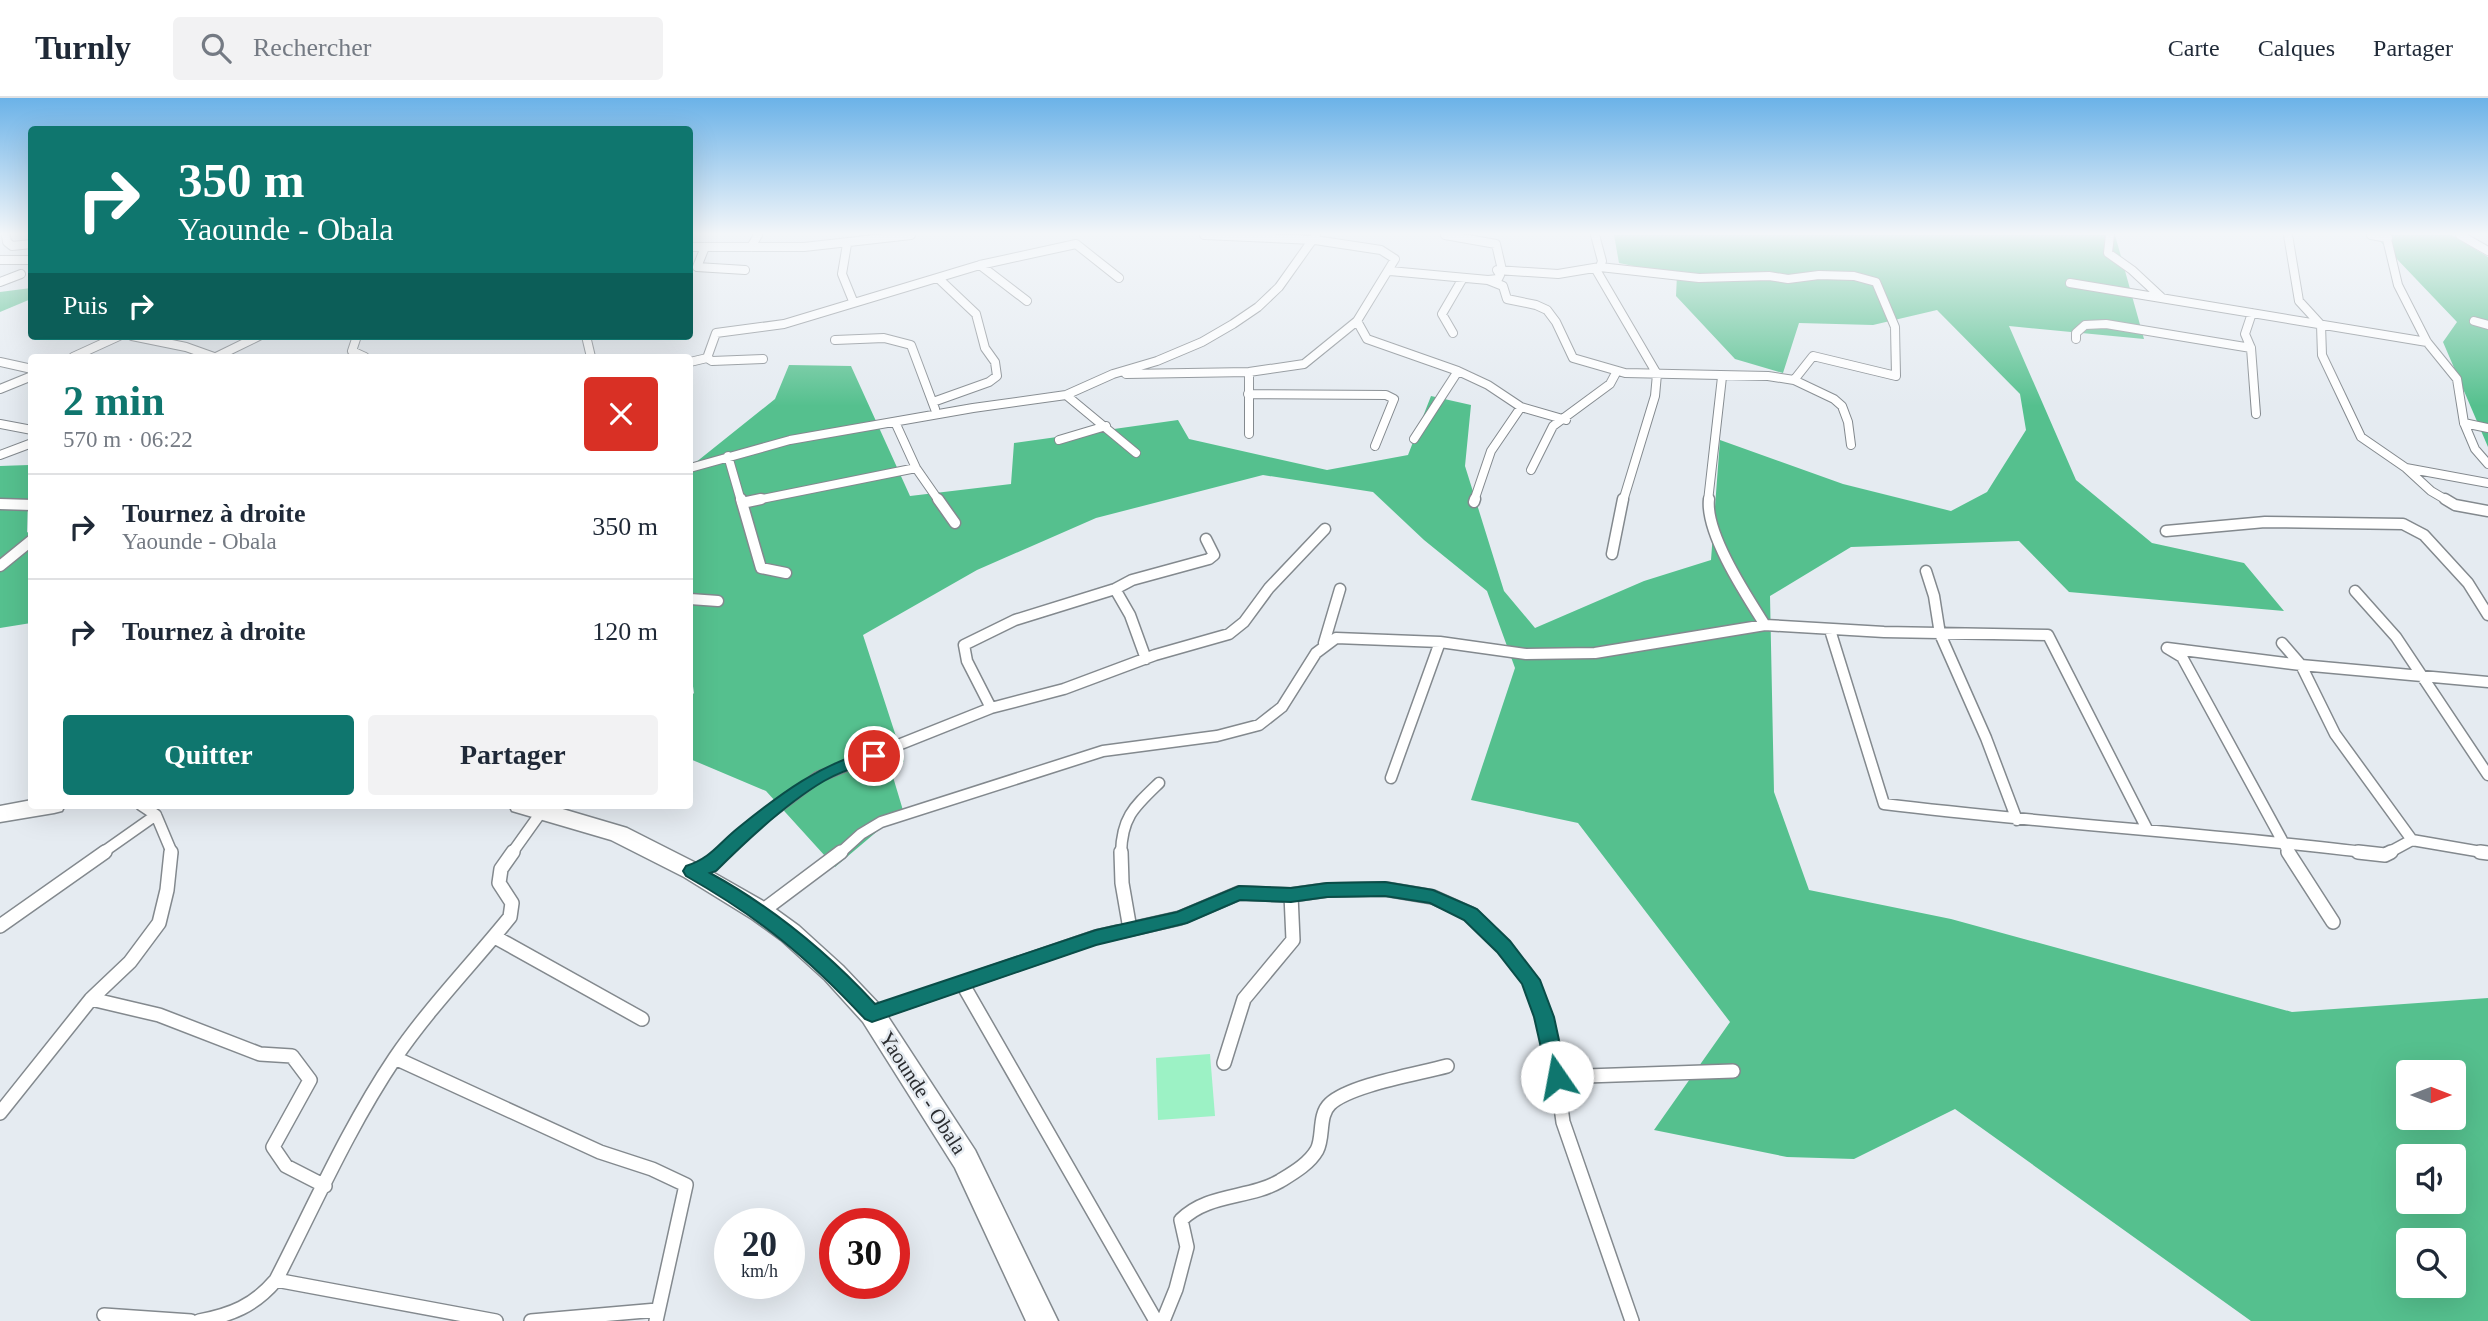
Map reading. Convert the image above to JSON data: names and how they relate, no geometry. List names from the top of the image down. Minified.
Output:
{"streets":{"highway":["Yaounde - Obala"]},"north":"right","page":{"header":"Turnly","search":"Rechercher","nav":["Carte","Calques","Partager"],"turn":["350 m","Yaounde - Obala"],"then":"Puis","heading":["2 min","570 m · 06:22"],"list":[{"name":"Tournez à droite","note":"Yaounde - Obala","value":"350 m"},{"name":"Tournez à droite","value":"120 m"}],"buttons":["Quitter","Partager"],"speed":"20 km/h","limit":"30"}}
